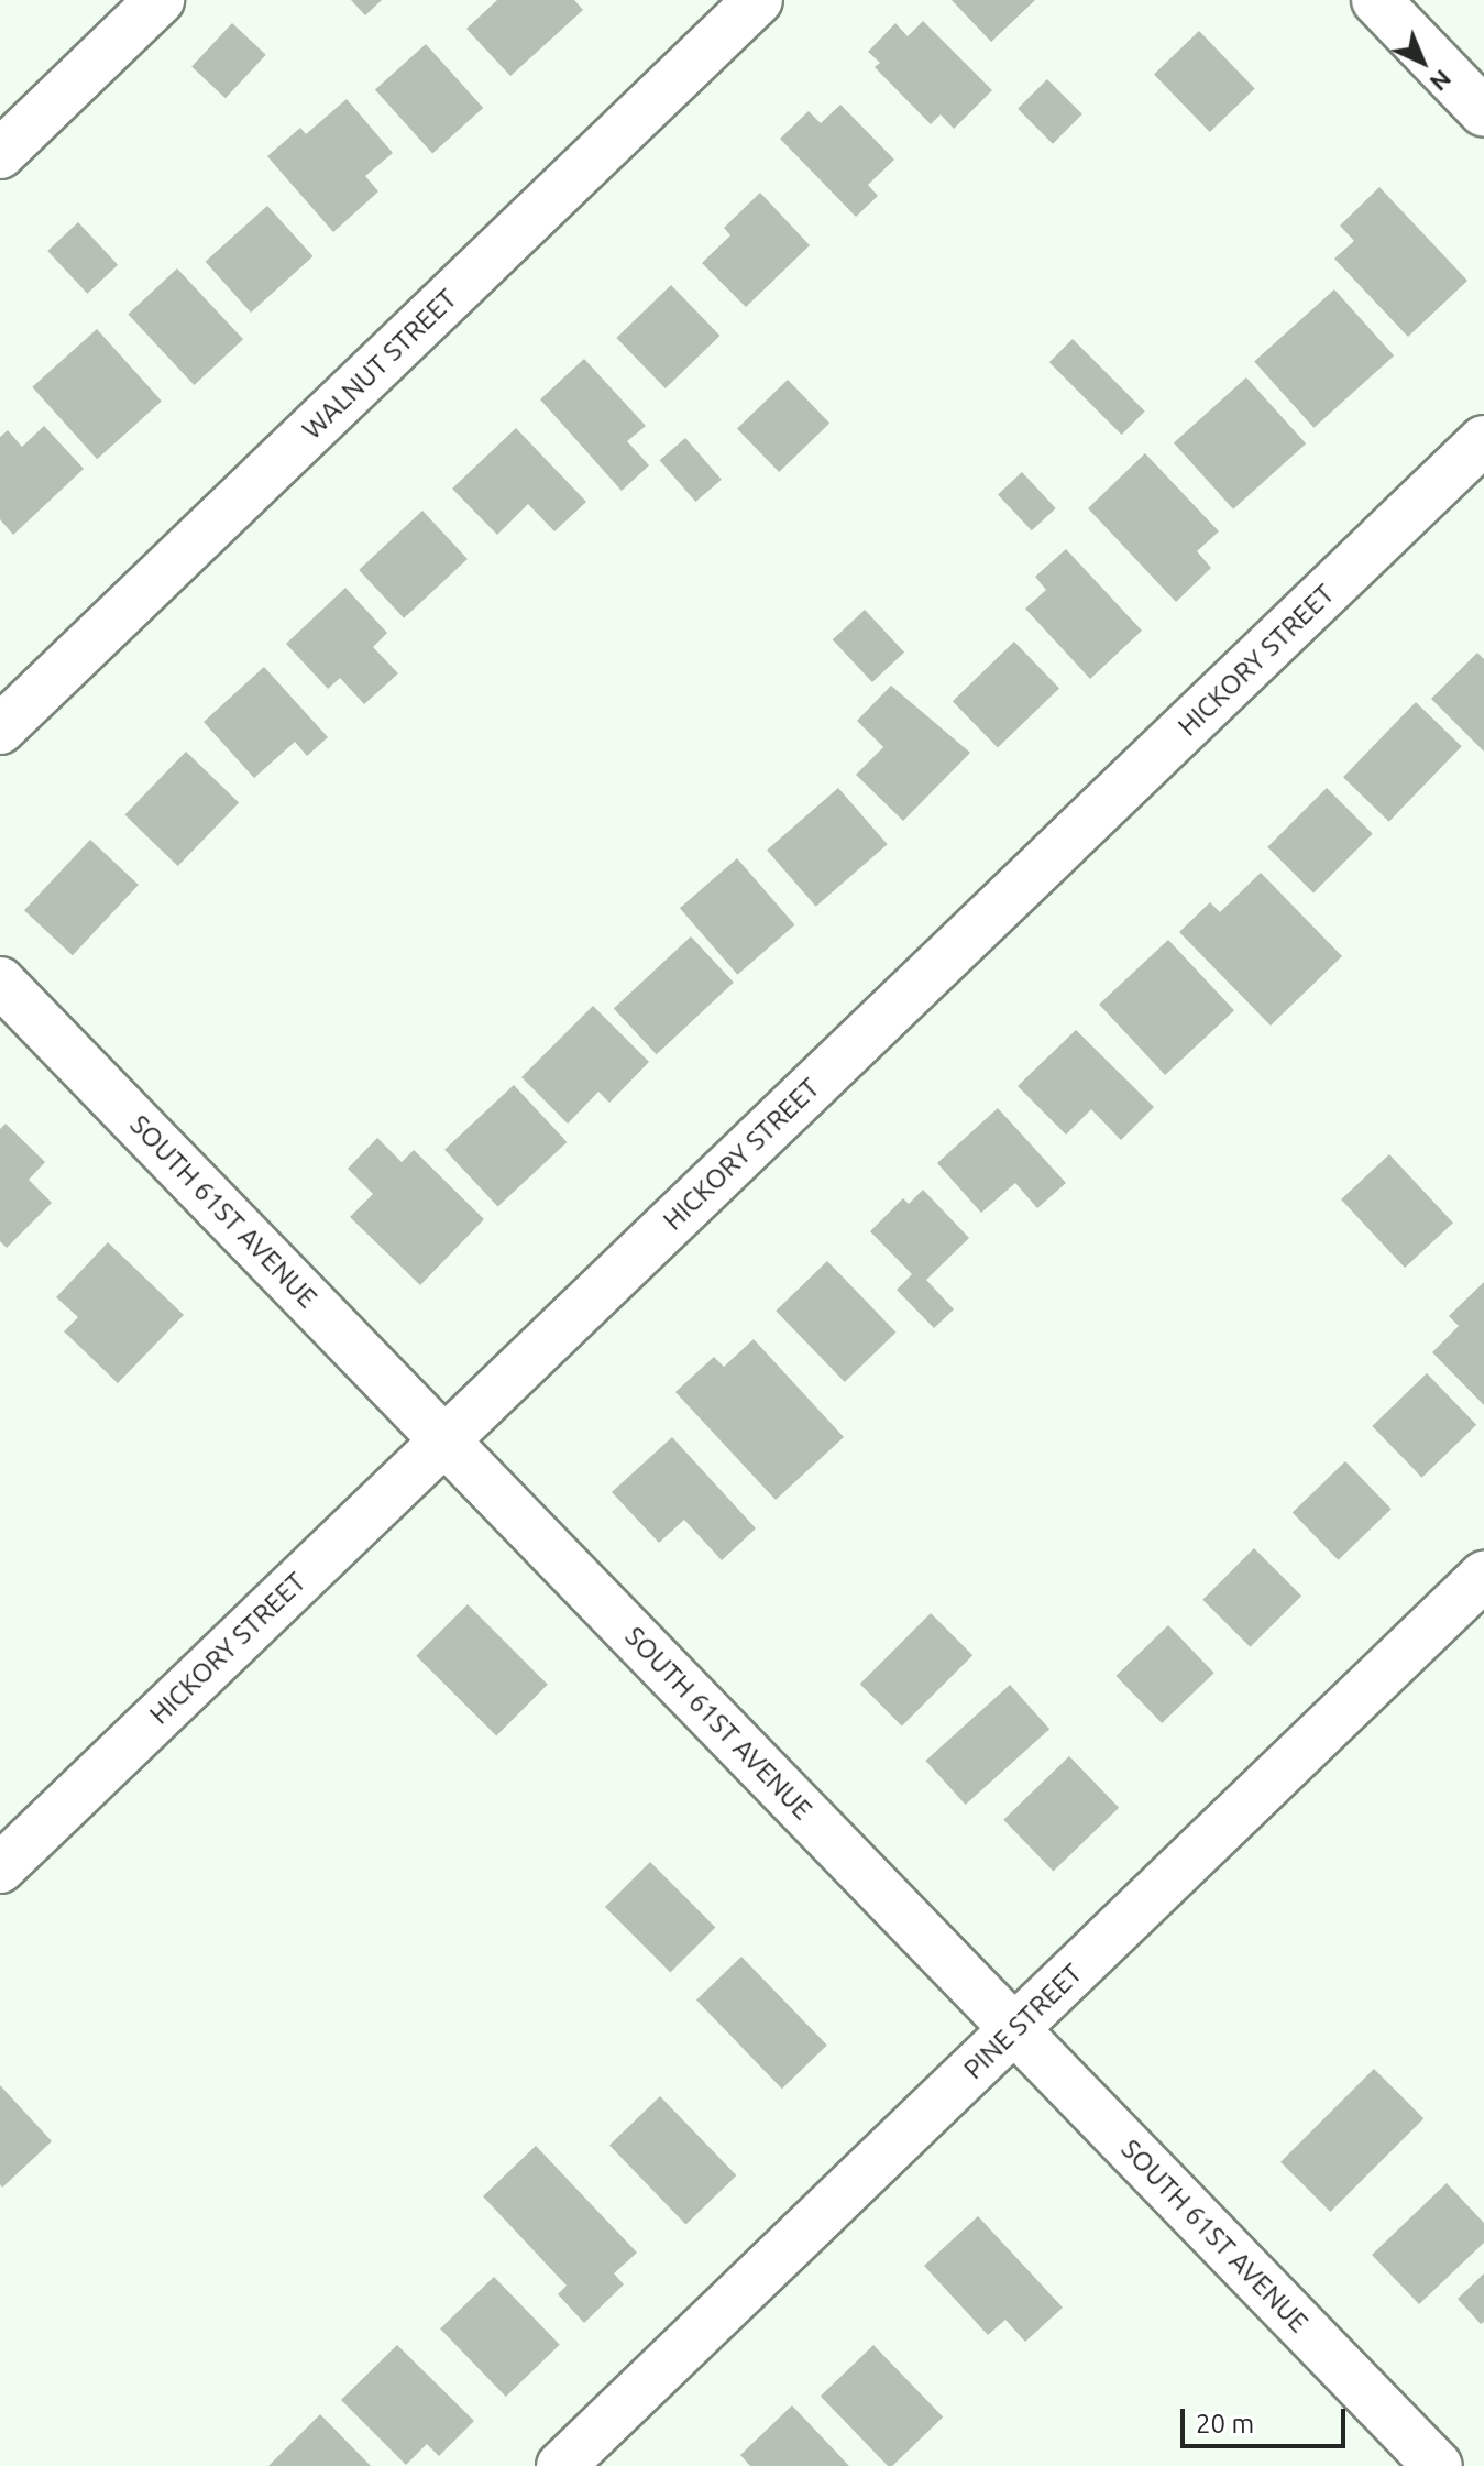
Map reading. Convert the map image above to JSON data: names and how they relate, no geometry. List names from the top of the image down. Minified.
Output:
{"streets":{"street":["WALNUT STREET","HICKORY STREET","SOUTH 61ST AVENUE","PINE STREET"]},"crossings":[["HICKORY STREET","SOUTH 61ST AVENUE"],["SOUTH 61ST AVENUE","PINE STREET"]],"scale_bar":"20 m","north":"bottom right"}
